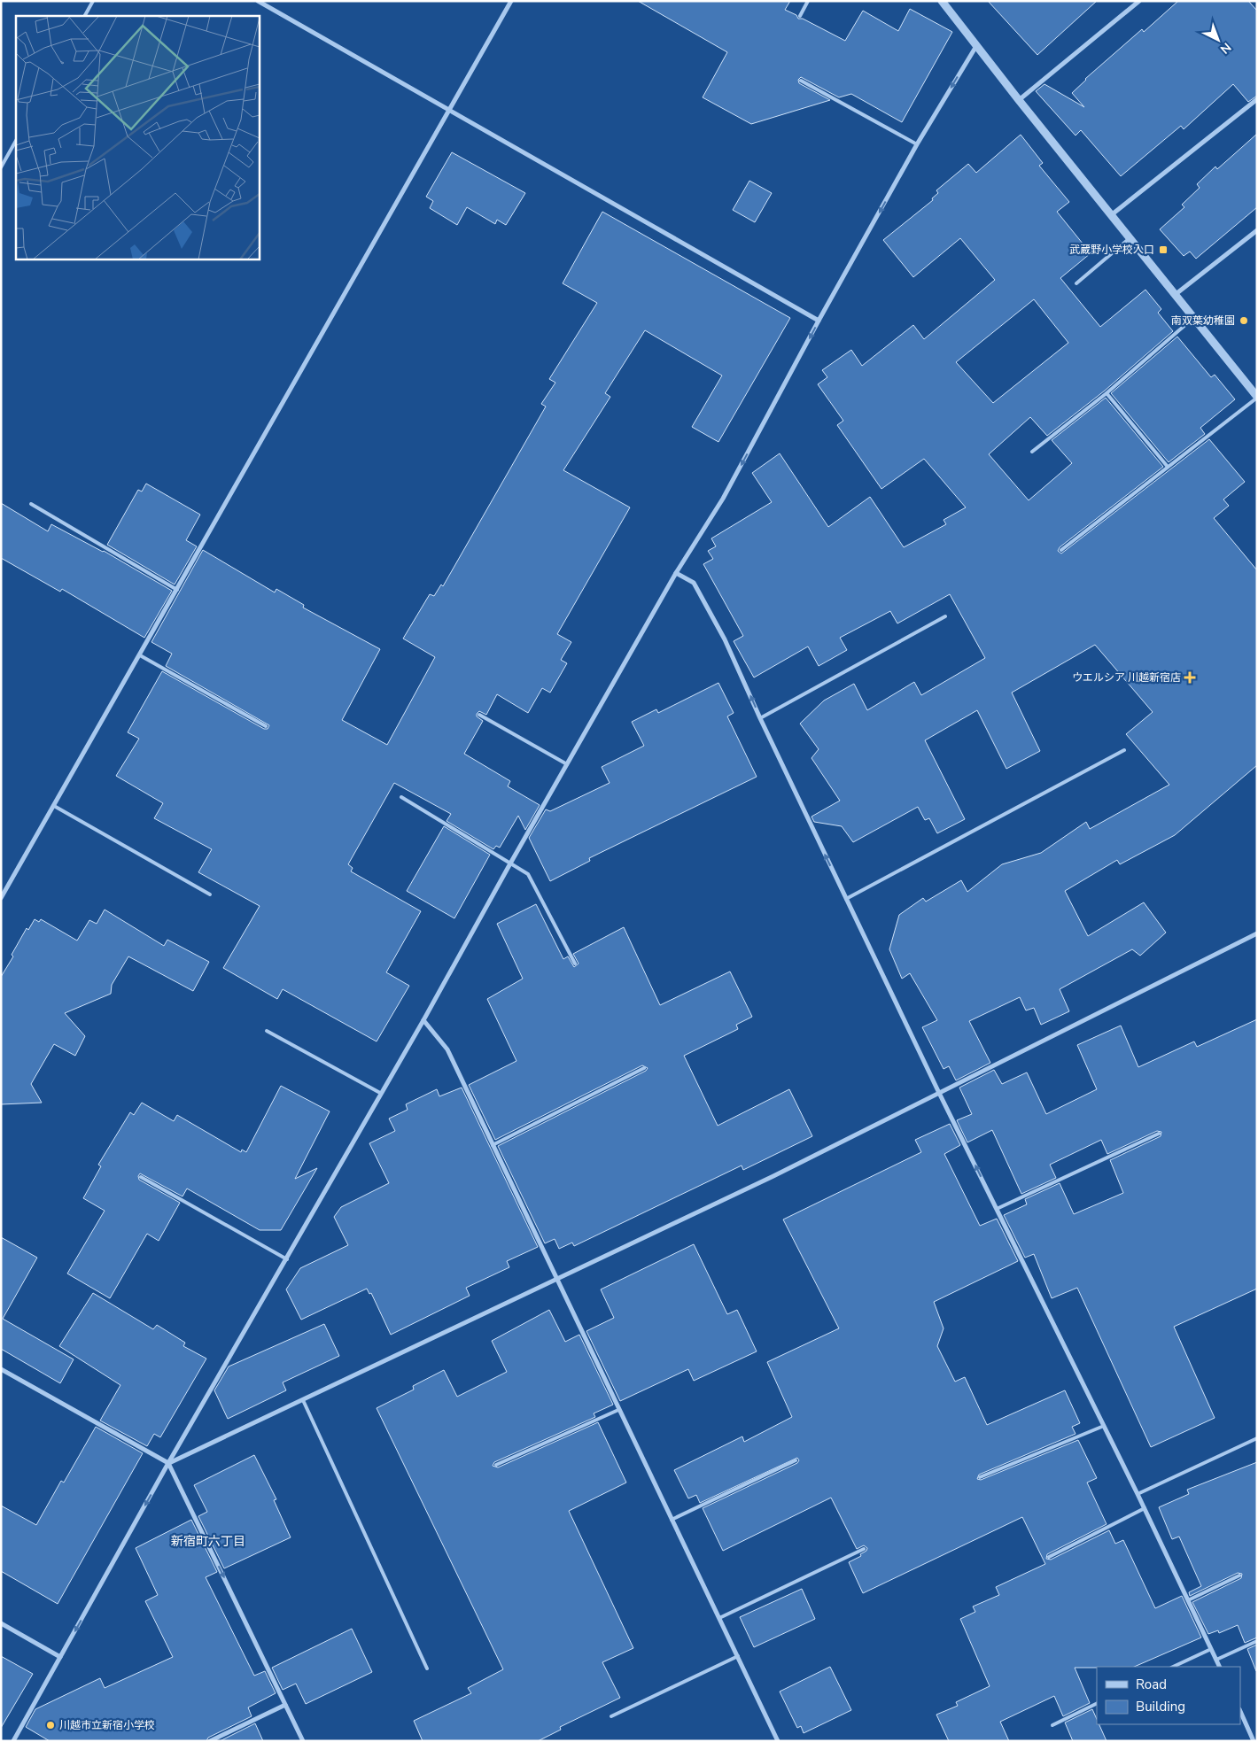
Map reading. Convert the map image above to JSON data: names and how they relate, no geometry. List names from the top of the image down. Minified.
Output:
{"districts":["新宿町六丁目"],"places":{"transit":["武蔵野小学校入口"],"other":["南双葉幼稚園","川越市立新宿小学校"],"health":["ウエルシア 川越新宿店"]},"legend":["Road","Building"],"north":"bottom right"}
